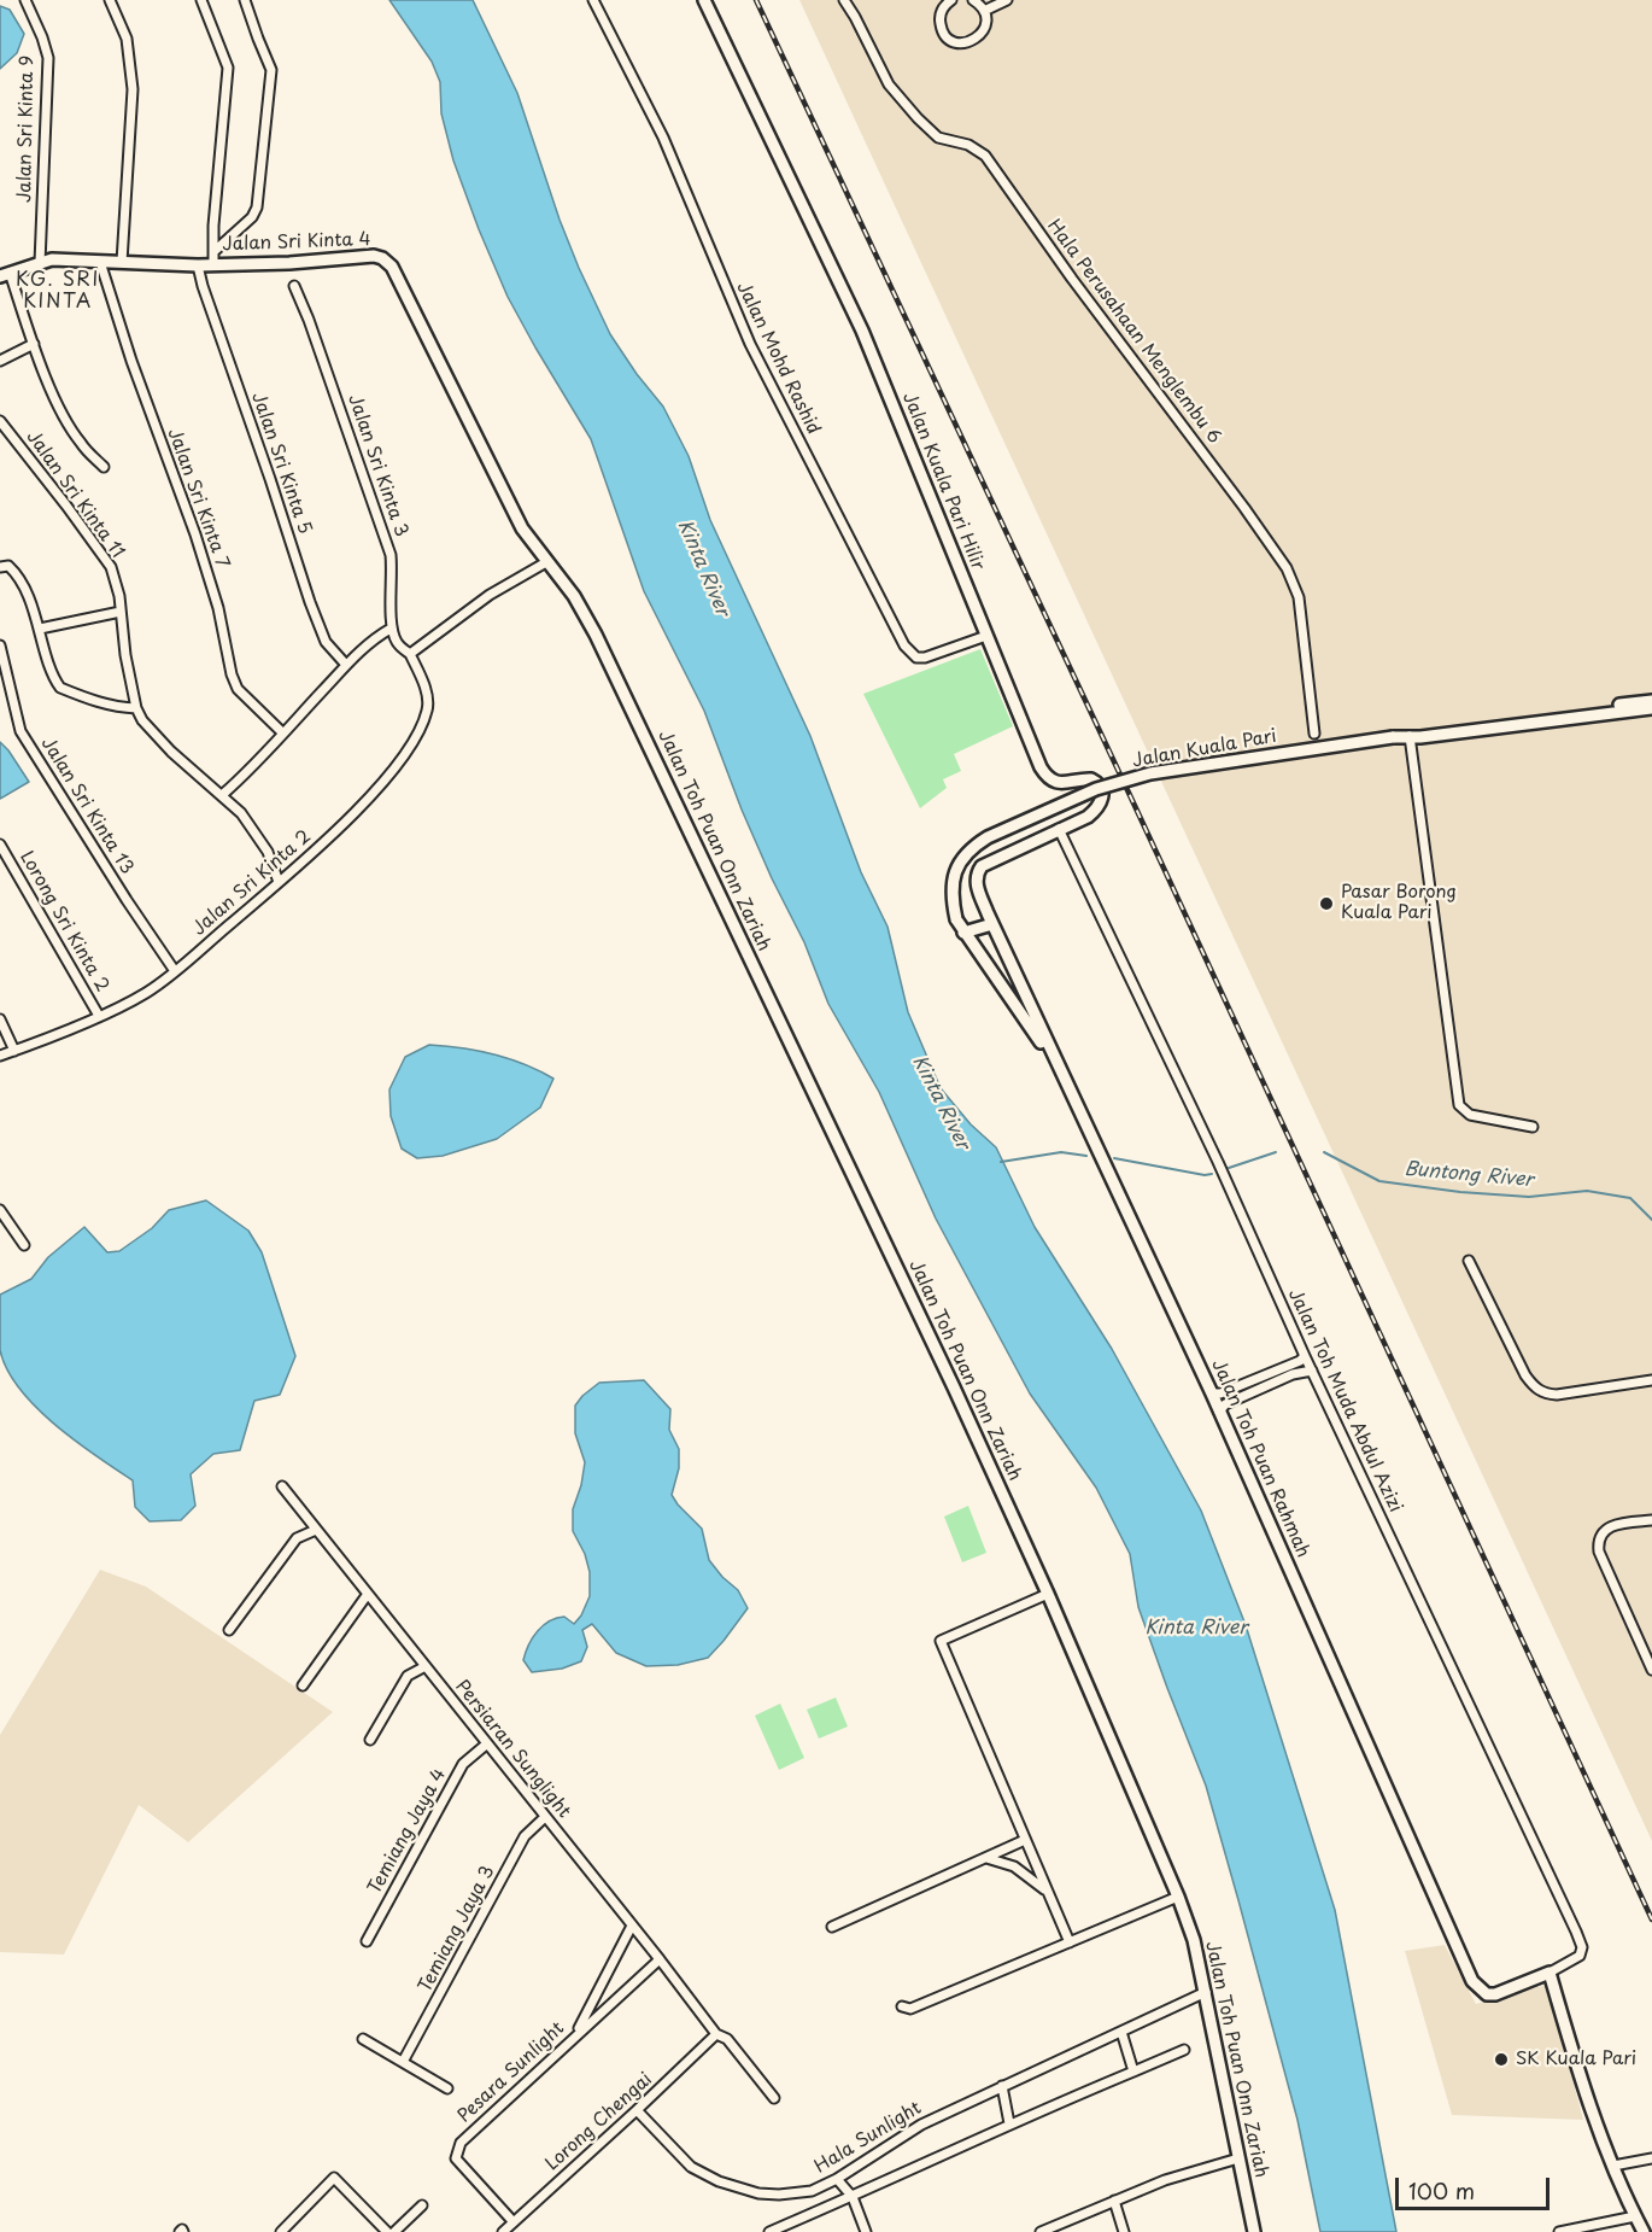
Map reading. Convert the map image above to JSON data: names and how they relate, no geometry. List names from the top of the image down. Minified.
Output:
{"streets":{"street":["Jalan Sri Kinta 9","Jalan Sri Kinta 4","Hala Perusahaan Menglembu 6","Jalan Mohd Rashid","Jalan Sri Kinta 5","Jalan Sri Kinta 3","Jalan Kuala Pari Hilir","Jalan Sri Kinta 11","Jalan Sri Kinta 7","Jalan Kuala Pari","Jalan Sri Kinta 13","Jalan Toh Puan Onn Zariah","Jalan Sri Kinta 2","Lorong Sri Kinta 2","Jalan Toh Muda Abdul Azizi","Jalan Toh Puan Rahmah","Persiaran Sunglight","Temiang Jaya 4","Temiang Jaya 3","Pesara Sunlight","Lorong Chengai","Hala Sunlight"]},"crossings":[["Jalan Sri Kinta 9","Jalan Sri Kinta 4"],["Jalan Sri Kinta 4","Jalan Sri Kinta 5"],["Jalan Sri Kinta 4","Jalan Sri Kinta 7"],["Jalan Sri Kinta 4","Jalan Toh Puan Onn Zariah"],["Jalan Mohd Rashid","Jalan Kuala Pari Hilir"],["Jalan Kuala Pari Hilir","Jalan Toh Muda Abdul Azizi"],["Jalan Kuala Pari Hilir","Jalan Toh Puan Rahmah"],["Jalan Sri Kinta 11","Jalan Sri Kinta 2"],["Jalan Kuala Pari","Jalan Toh Puan Rahmah"],["Jalan Sri Kinta 13","Jalan Sri Kinta 2"],["Jalan Toh Puan Onn Zariah","Hala Sunlight"],["Jalan Sri Kinta 2","Lorong Sri Kinta 2"],["Jalan Toh Muda Abdul Azizi","Jalan Toh Puan Rahmah"],["Persiaran Sunglight","Temiang Jaya 4"],["Persiaran Sunglight","Temiang Jaya 3"],["Persiaran Sunglight","Pesara Sunlight"],["Persiaran Sunglight","Lorong Chengai"],["Pesara Sunlight","Lorong Chengai"],["Lorong Chengai","Hala Sunlight"]],"districts":["KG. SRI KINTA"],"water":["Kinta River","Buntong River"],"places":["Pasar Borong Kuala Pari","SK Kuala Pari"],"scale_bar":"100 m"}
